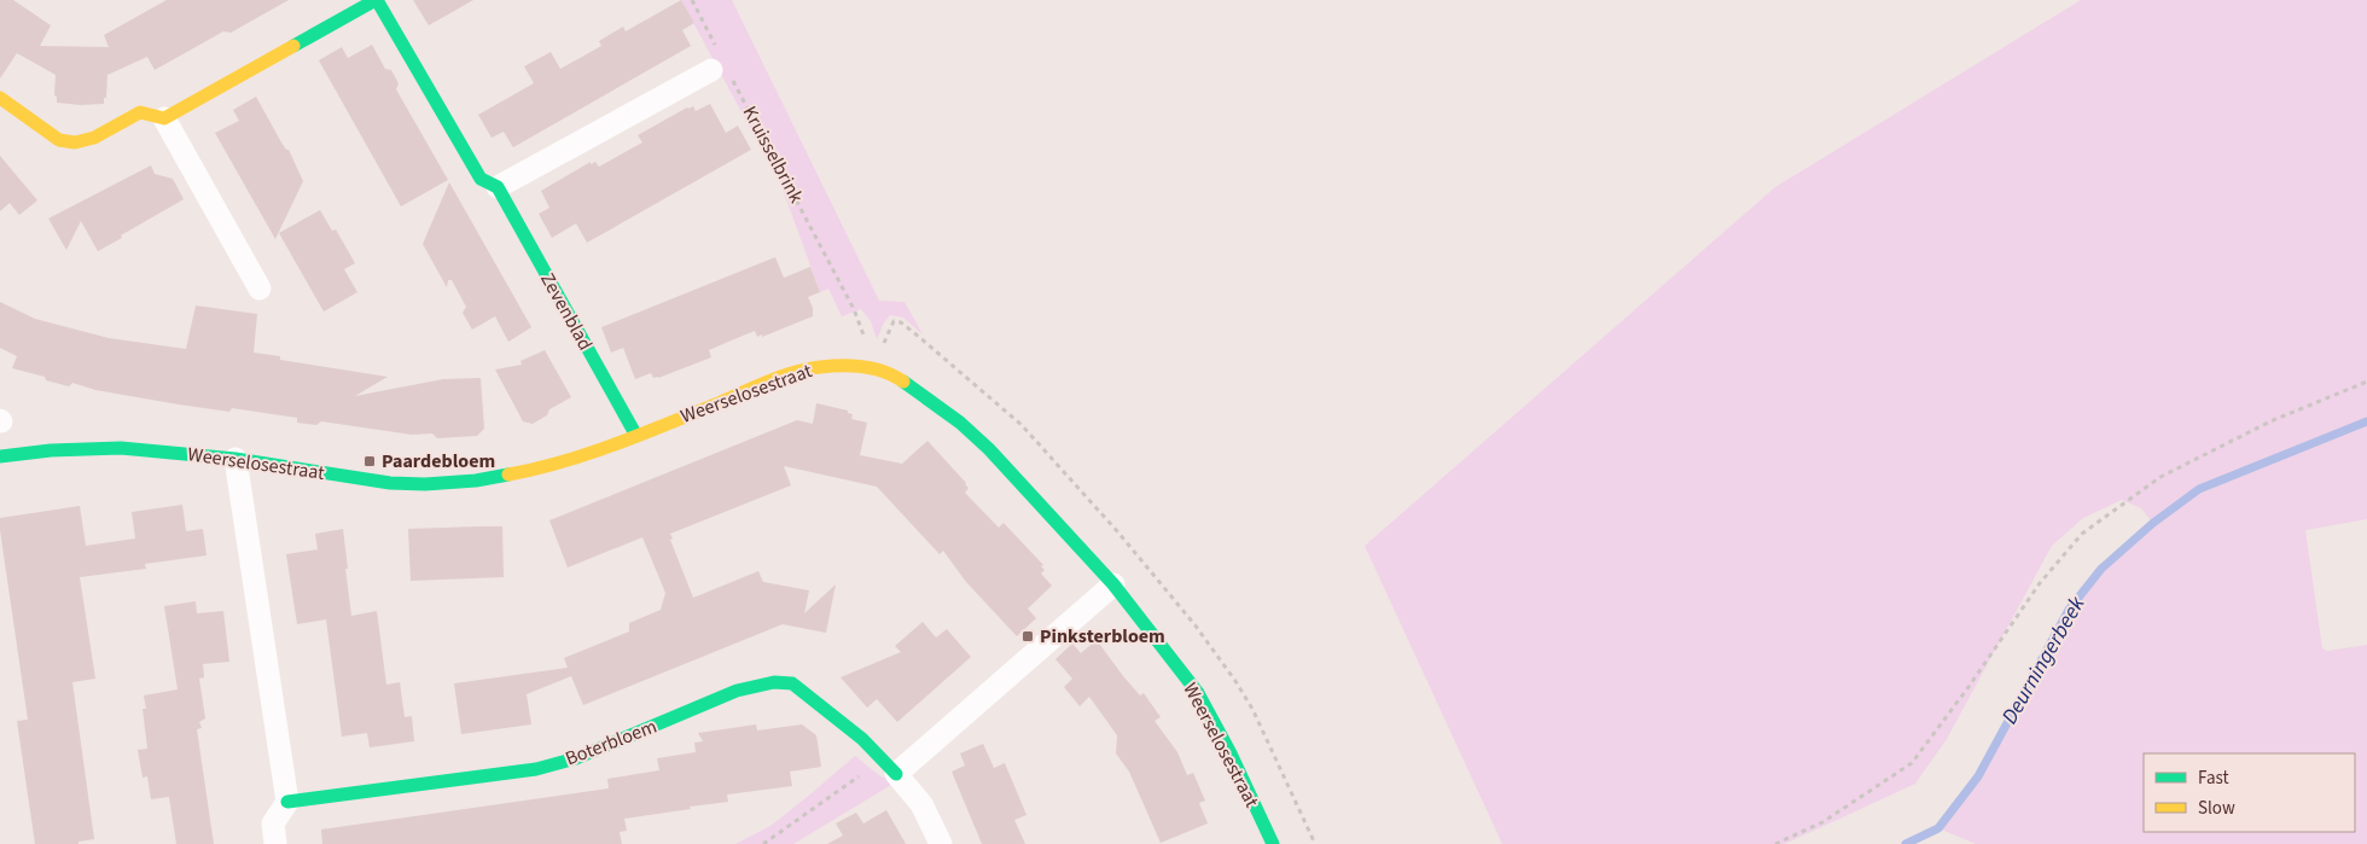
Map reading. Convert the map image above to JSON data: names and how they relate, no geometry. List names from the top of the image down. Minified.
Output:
{"streets":{"street":["Zevenblad","Weerselosestraat","Boterbloem"],"path":["Kruisselbrink"]},"crossings":[["Zevenblad","Weerselosestraat"]],"water":["Deurningerbeek"],"places":{"transit":["Paardebloem","Pinksterbloem"]},"legend":["Fast","Slow"]}
